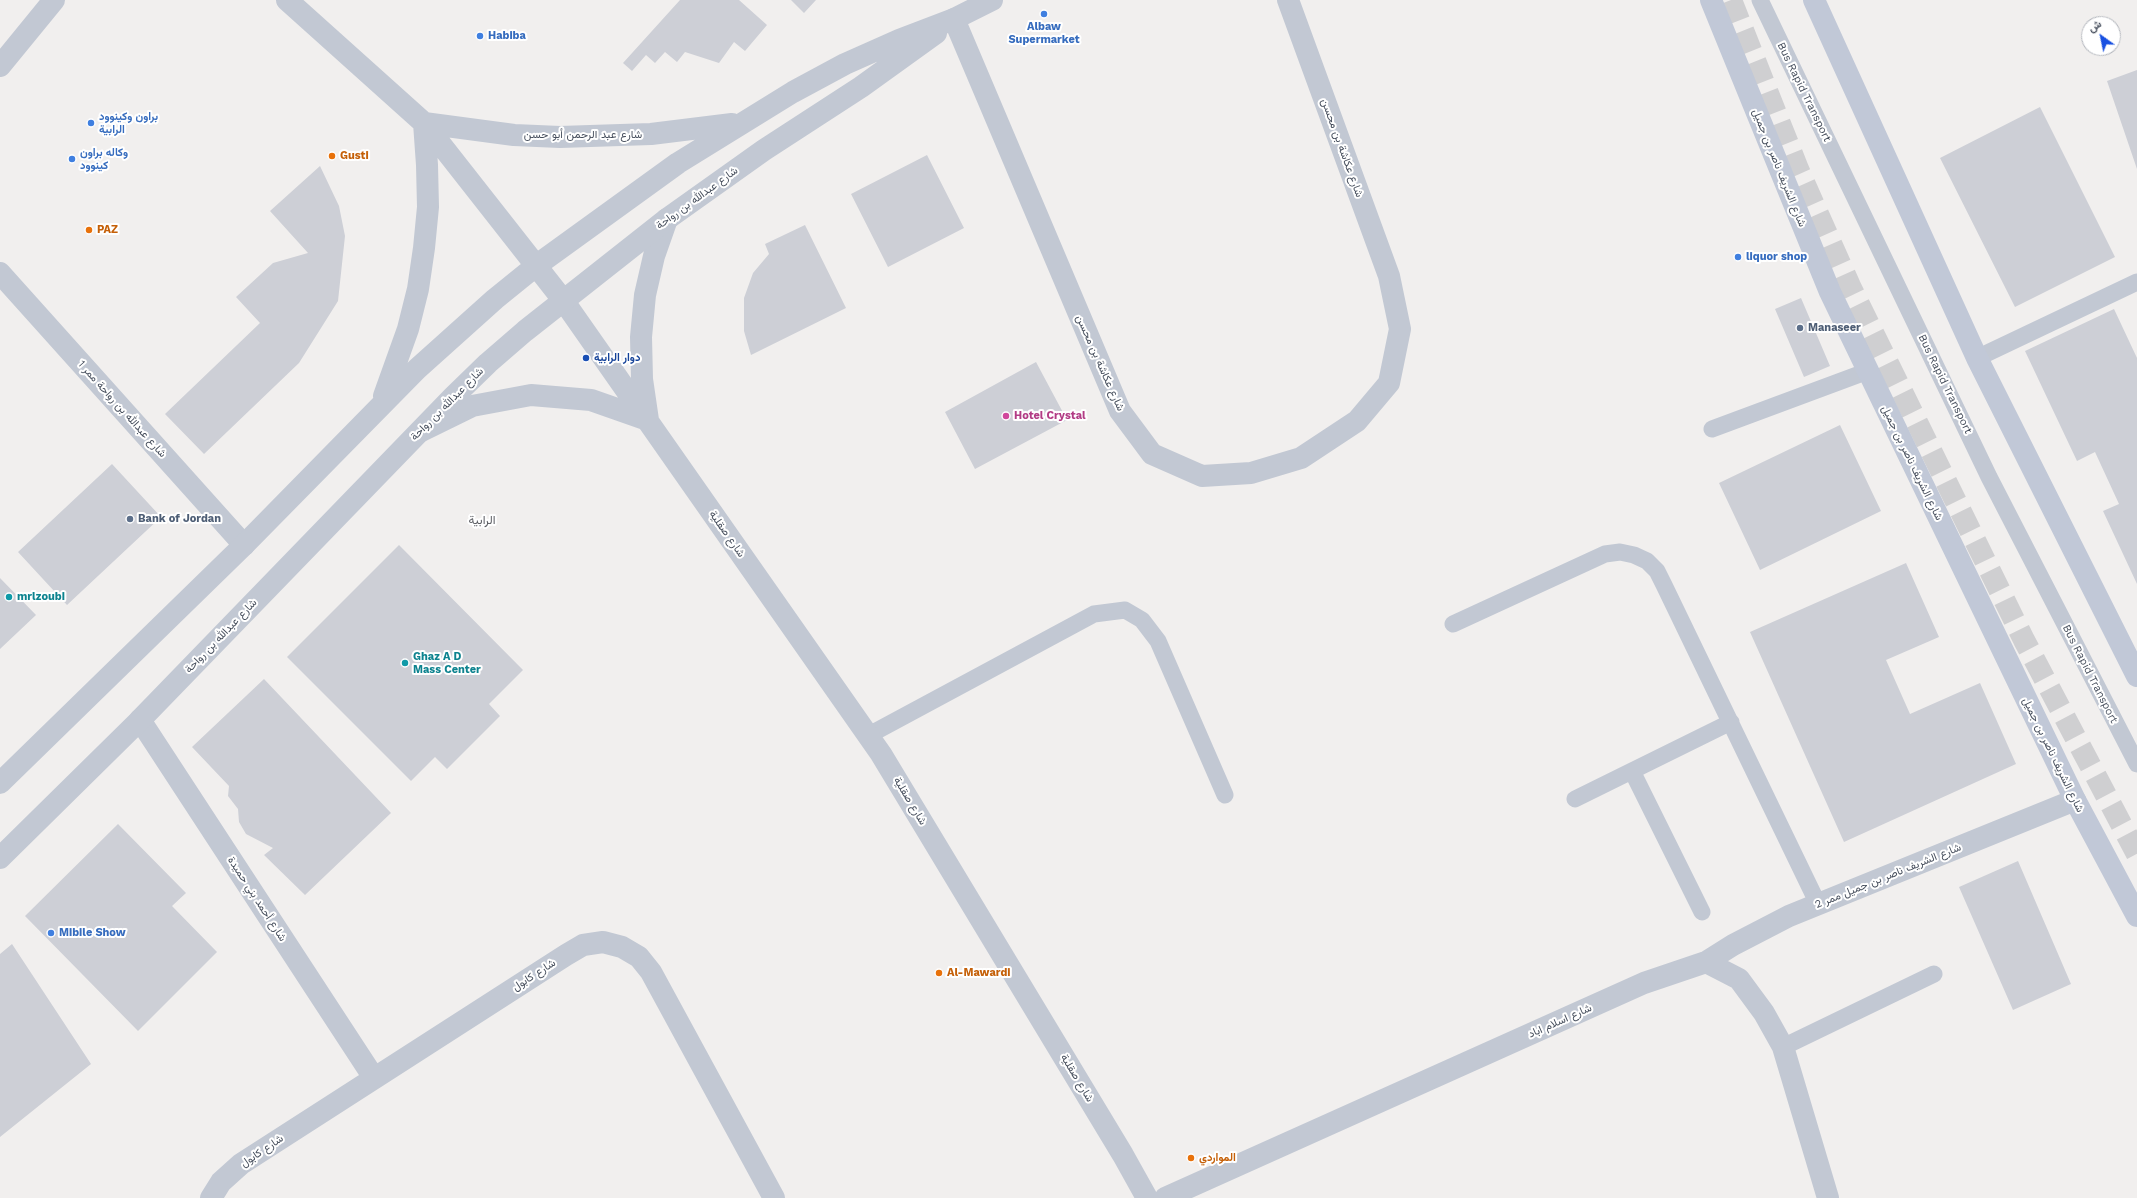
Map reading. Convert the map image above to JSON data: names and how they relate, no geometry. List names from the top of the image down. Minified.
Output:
{"streets":{"main road":["شارع الشريف ناصر بن جميل"],"street":["شارع عبد الرحمن أبو حسن","شارع عكاشة بن محسن","شارع عبدالله بن رواحة","شارع عبدالله بن رواحة ممر 1","شارع صقلية","شارع الشريف ناصر بن جميل ممر 2","شارع أحمد بني حميدة","شارع كابول","شارع اسلام اباد"],"lane":["Bus Rapid Transport"]},"crossings":[["شارع عبد الرحمن أبو حسن","شارع عبدالله بن رواحة"],["شارع عكاشة بن محسن","شارع عبدالله بن رواحة"],["شارع الشريف ناصر بن جميل","شارع الشريف ناصر بن جميل ممر 2"],["شارع عبدالله بن رواحة","شارع عبدالله بن رواحة ممر 1"],["شارع عبدالله بن رواحة","شارع صقلية"],["شارع عبدالله بن رواحة","شارع أحمد بني حميدة"],["شارع الشريف ناصر بن جميل ممر 2","شارع اسلام اباد"],["شارع أحمد بني حميدة","شارع كابول"]],"districts":["الرابية"],"places":["Albaw Supermarket","Habiba","براون وكينوود الرابية","Gusti","وكاله براون كينوود","PAZ","liquor shop","Manaseer","دوار الرابية","Hotel Crystal","Bank of Jordan","mrlzoubi","Ghaz A D Mass Center","Mibile Show","Al-Mawardi","المواردي"],"north":"top left"}
